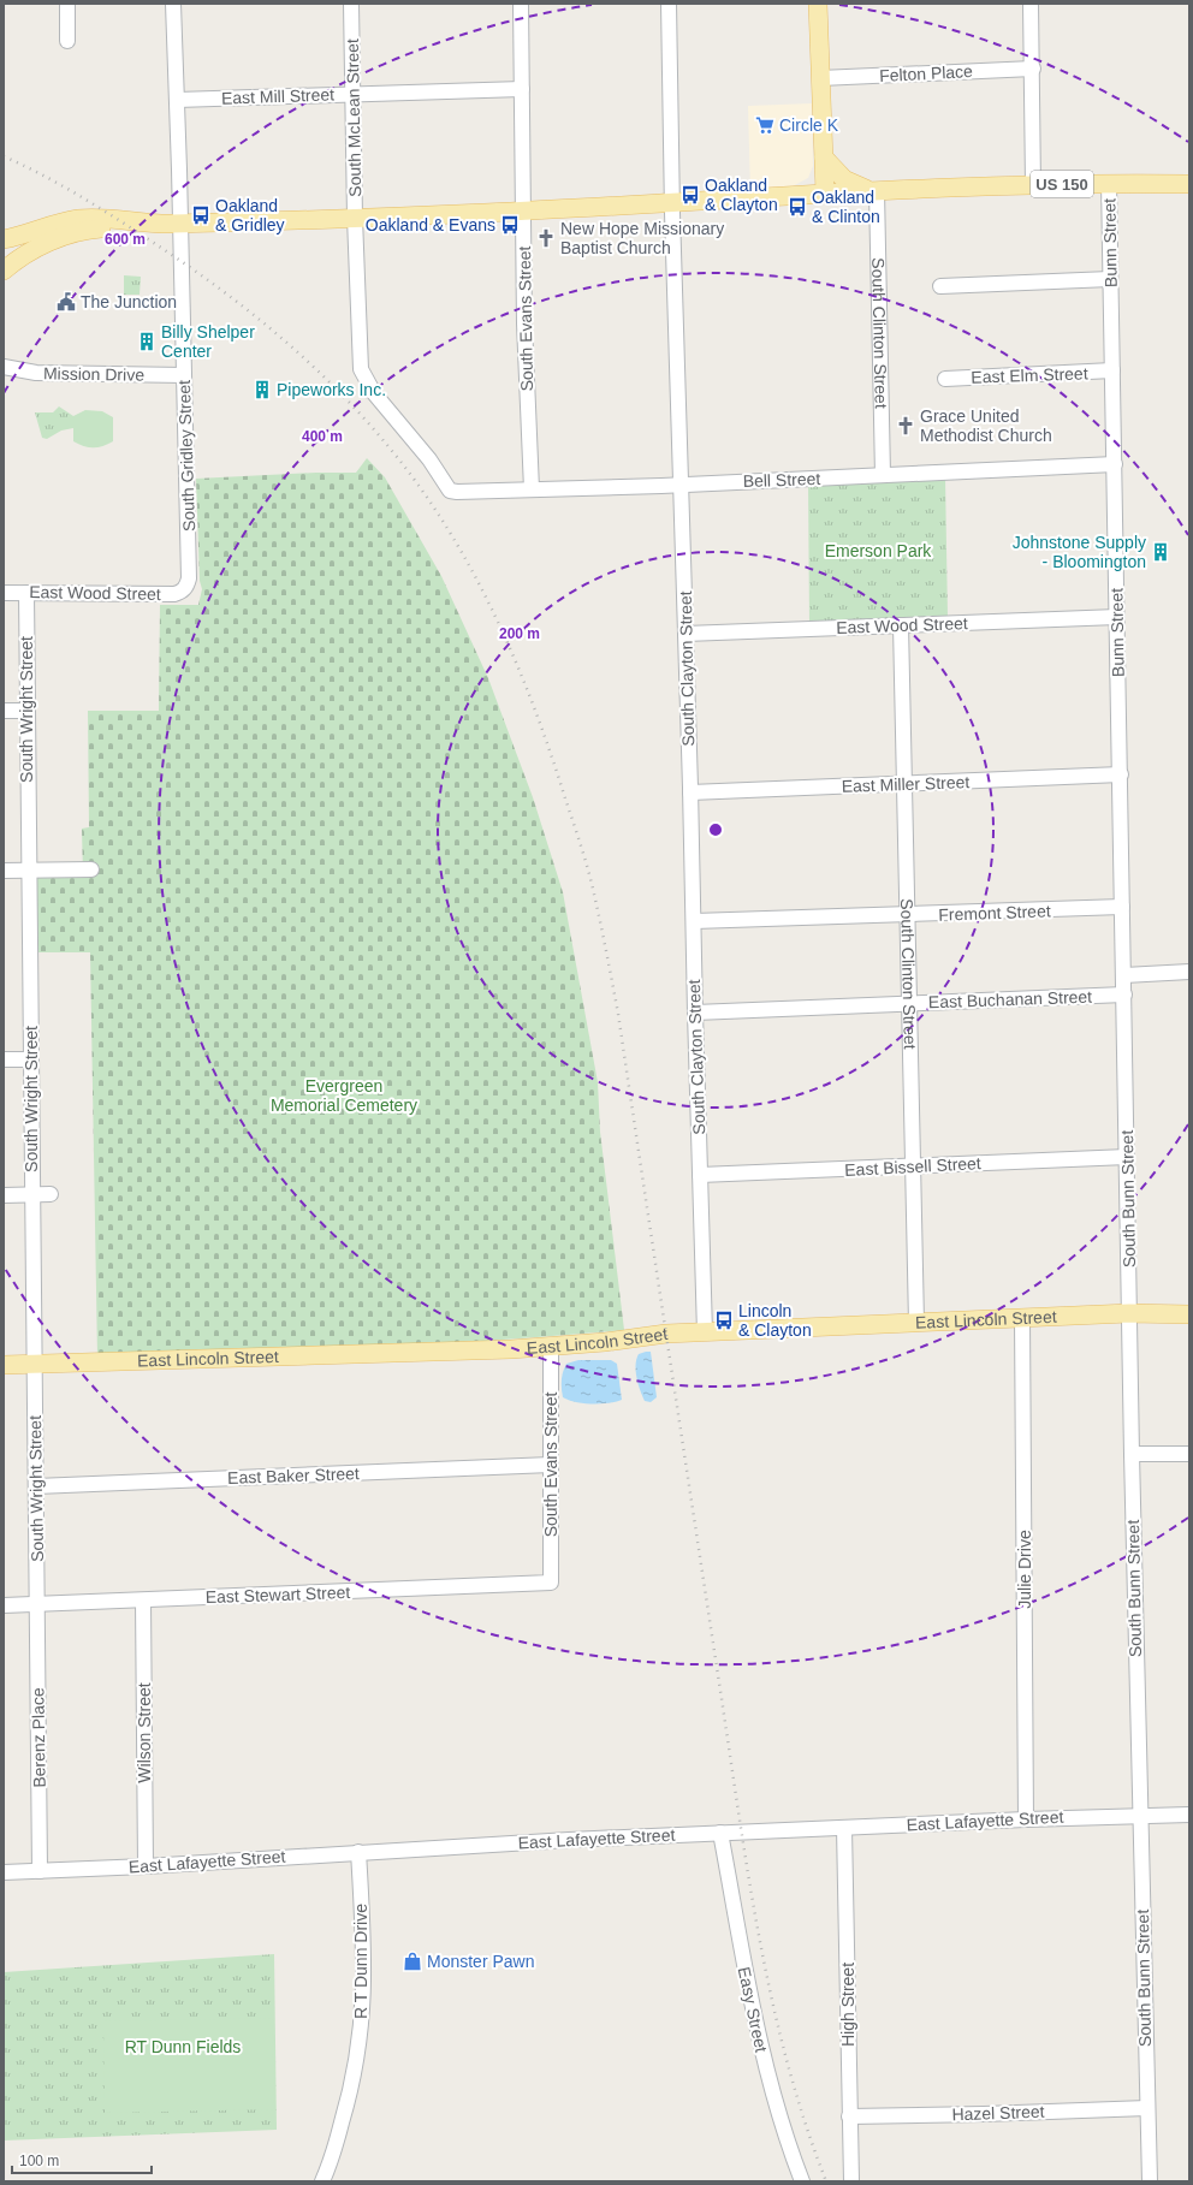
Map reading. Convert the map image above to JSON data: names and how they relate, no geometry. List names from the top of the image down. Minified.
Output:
{"streets":{"main road":["US 150","East Lincoln Street"],"street":["Felton Place","East Mill Street","South McLean Street","Bunn Street","South Evans Street","South Clinton Street","Mission Drive","East Elm Street","South Gridley Street","Bell Street","East Wood Street","South Clayton Street","South Wright Street","East Miller Street","Fremont Street","East Buchanan Street","East Bissell Street","South Bunn Street","East Baker Street","Julie Drive","East Stewart Street","Wilson Street","Berenz Place","East Lafayette Street","R T Dunn Drive","High Street","Easy Street","Hazel Street"]},"crossings":[["East Mill Street","South McLean Street"],["East Mill Street","South Evans Street"],["East Mill Street","South Gridley Street"],["South McLean Street","Bell Street"],["US 150","Bunn Street"],["US 150","South Clinton Street"],["Bunn Street","East Elm Street"],["Bunn Street","Bell Street"],["Bunn Street","East Wood Street"],["Bunn Street","East Miller Street"],["Bunn Street","Fremont Street"],["Bunn Street","East Buchanan Street"],["Bunn Street","South Bunn Street"],["South Evans Street","Bell Street"],["South Evans Street","East Lincoln Street"],["South Evans Street","East Baker Street"],["South Evans Street","East Stewart Street"],["South Clinton Street","Bell Street"],["South Clinton Street","East Wood Street"],["South Clinton Street","East Miller Street"],["South Clinton Street","Fremont Street"],["South Clinton Street","East Buchanan Street"],["South Clinton Street","East Bissell Street"],["South Clinton Street","East Lincoln Street"],["Mission Drive","South Gridley Street"],["South Gridley Street","East Wood Street"],["Bell Street","South Clayton Street"],["East Wood Street","South Clayton Street"],["East Wood Street","South Wright Street"],["South Clayton Street","East Miller Street"],["South Clayton Street","Fremont Street"],["South Clayton Street","East Buchanan Street"],["South Clayton Street","East Bissell Street"],["South Clayton Street","East Lincoln Street"],["South Wright Street","East Lincoln Street"],["South Wright Street","East Baker Street"],["South Wright Street","East Stewart Street"],["South Wright Street","Berenz Place"],["East Buchanan Street","South Bunn Street"],["East Bissell Street","South Bunn Street"],["South Bunn Street","East Lincoln Street"],["South Bunn Street","East Lafayette Street"],["South Bunn Street","Hazel Street"],["East Lincoln Street","Julie Drive"],["Julie Drive","East Lafayette Street"],["East Stewart Street","Wilson Street"],["East Stewart Street","Berenz Place"],["Wilson Street","East Lafayette Street"],["Berenz Place","East Lafayette Street"],["East Lafayette Street","R T Dunn Drive"],["East Lafayette Street","High Street"],["East Lafayette Street","Easy Street"],["High Street","Hazel Street"]],"parks":["Emerson Park","Evergreen Memorial Cemetery","RT Dunn Fields"],"places":{"supermarket":["Circle K"],"bus stop":["Oakland & Clayton","Oakland & Clinton","Oakland & Gridley","Oakland & Evans","Lincoln & Clayton"],"church":["New Hope Missionary Baptist Church","Grace United Methodist Church"],"public building":["The Junction"],"building":["Billy Shelper Center","Pipeworks Inc.","Johnstone Supply - Bloomington"],"shop":["Monster Pawn"]},"scale_bar":"100 m","rings":["600 m","400 m","200 m"]}
